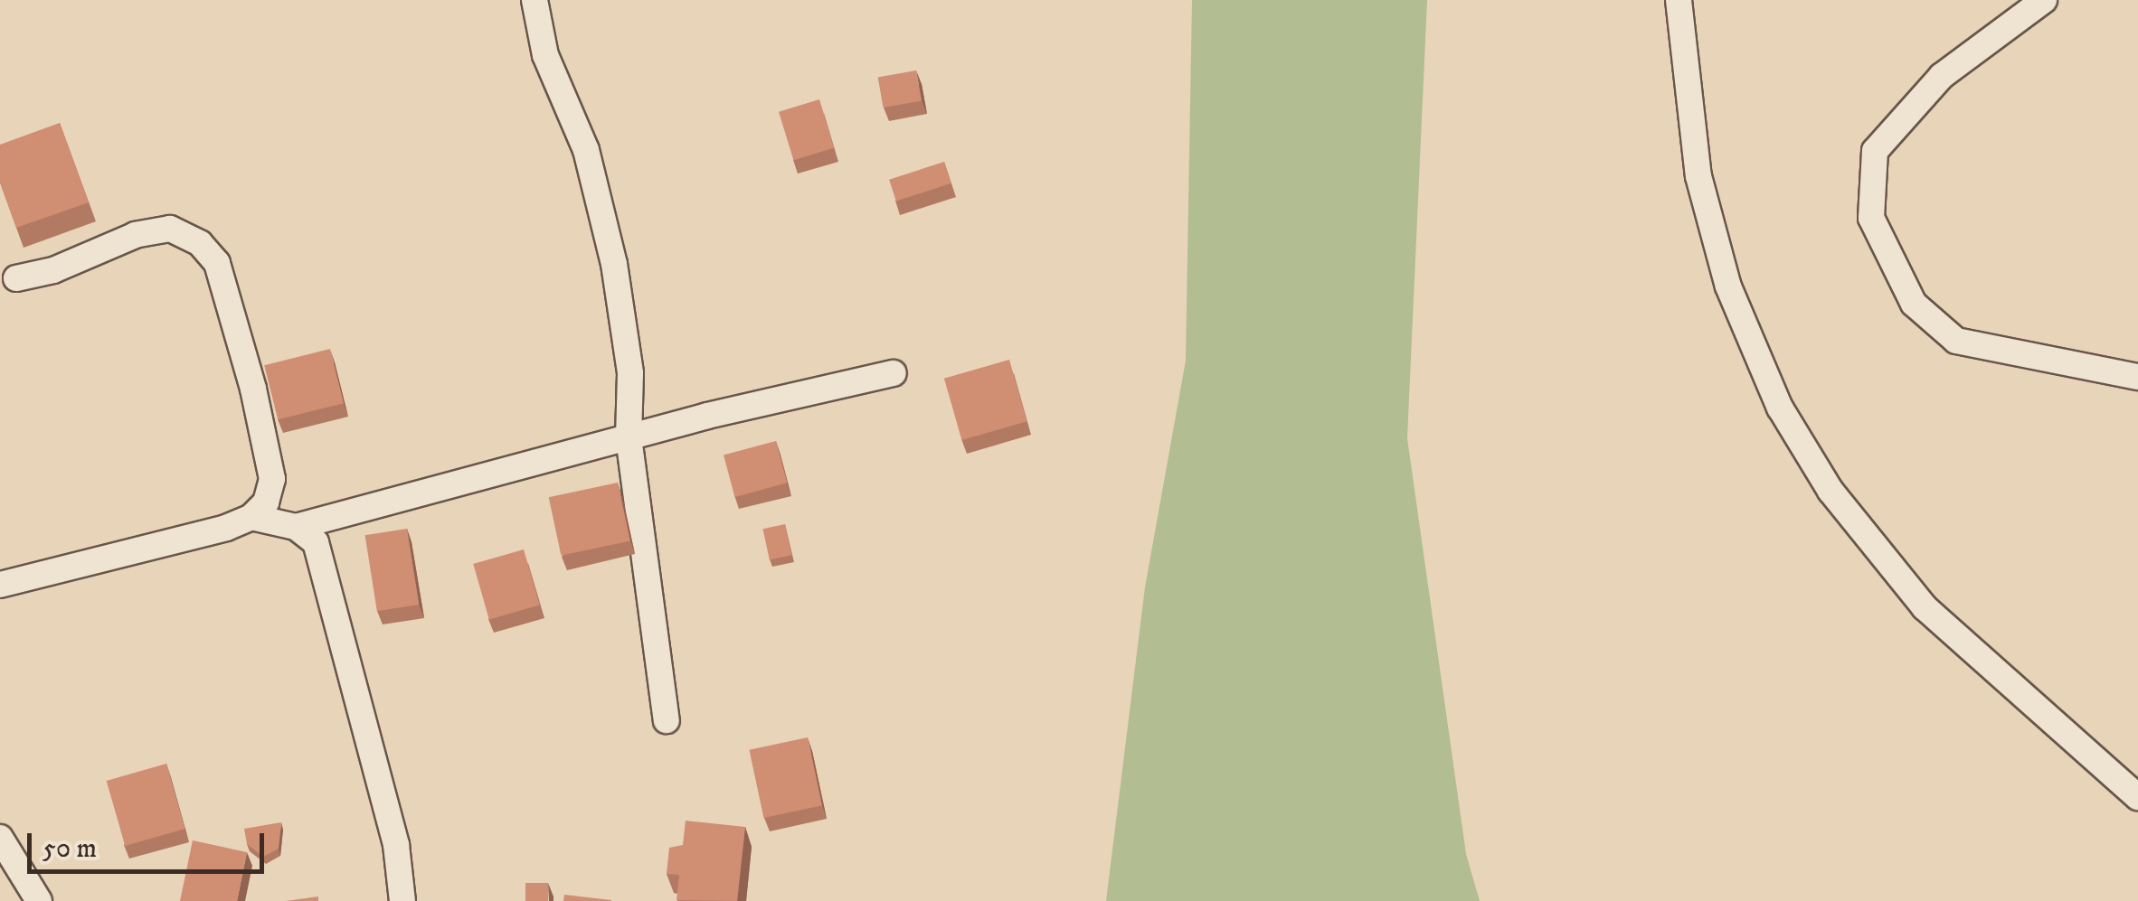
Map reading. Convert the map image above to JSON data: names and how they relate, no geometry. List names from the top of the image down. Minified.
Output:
{"scale_bar":"50 m"}
